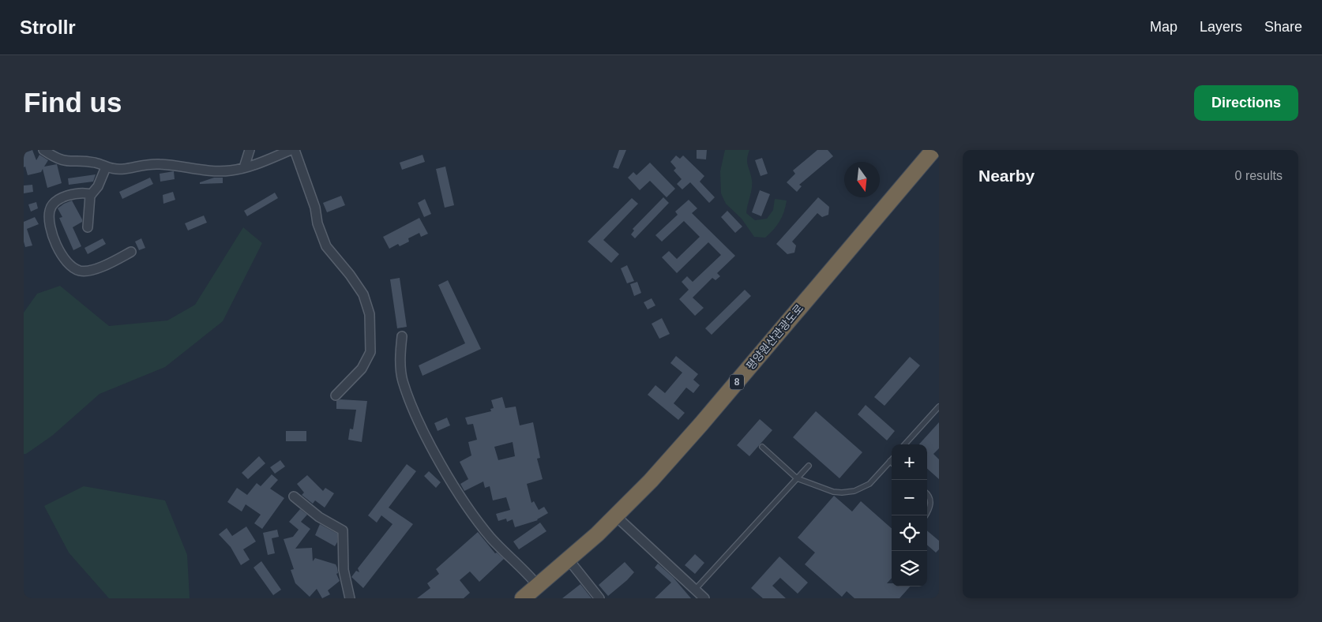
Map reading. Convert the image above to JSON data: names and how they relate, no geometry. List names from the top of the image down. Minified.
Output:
{"streets":{"highway":["평양원산관광도로","8"]},"north":"bottom","page":{"header":"Strollr","nav":["Map","Layers","Share"],"buttons":"Directions","title":"Find us","heading":["Nearby","0 results"],"map_buttons":["+","−"]}}
